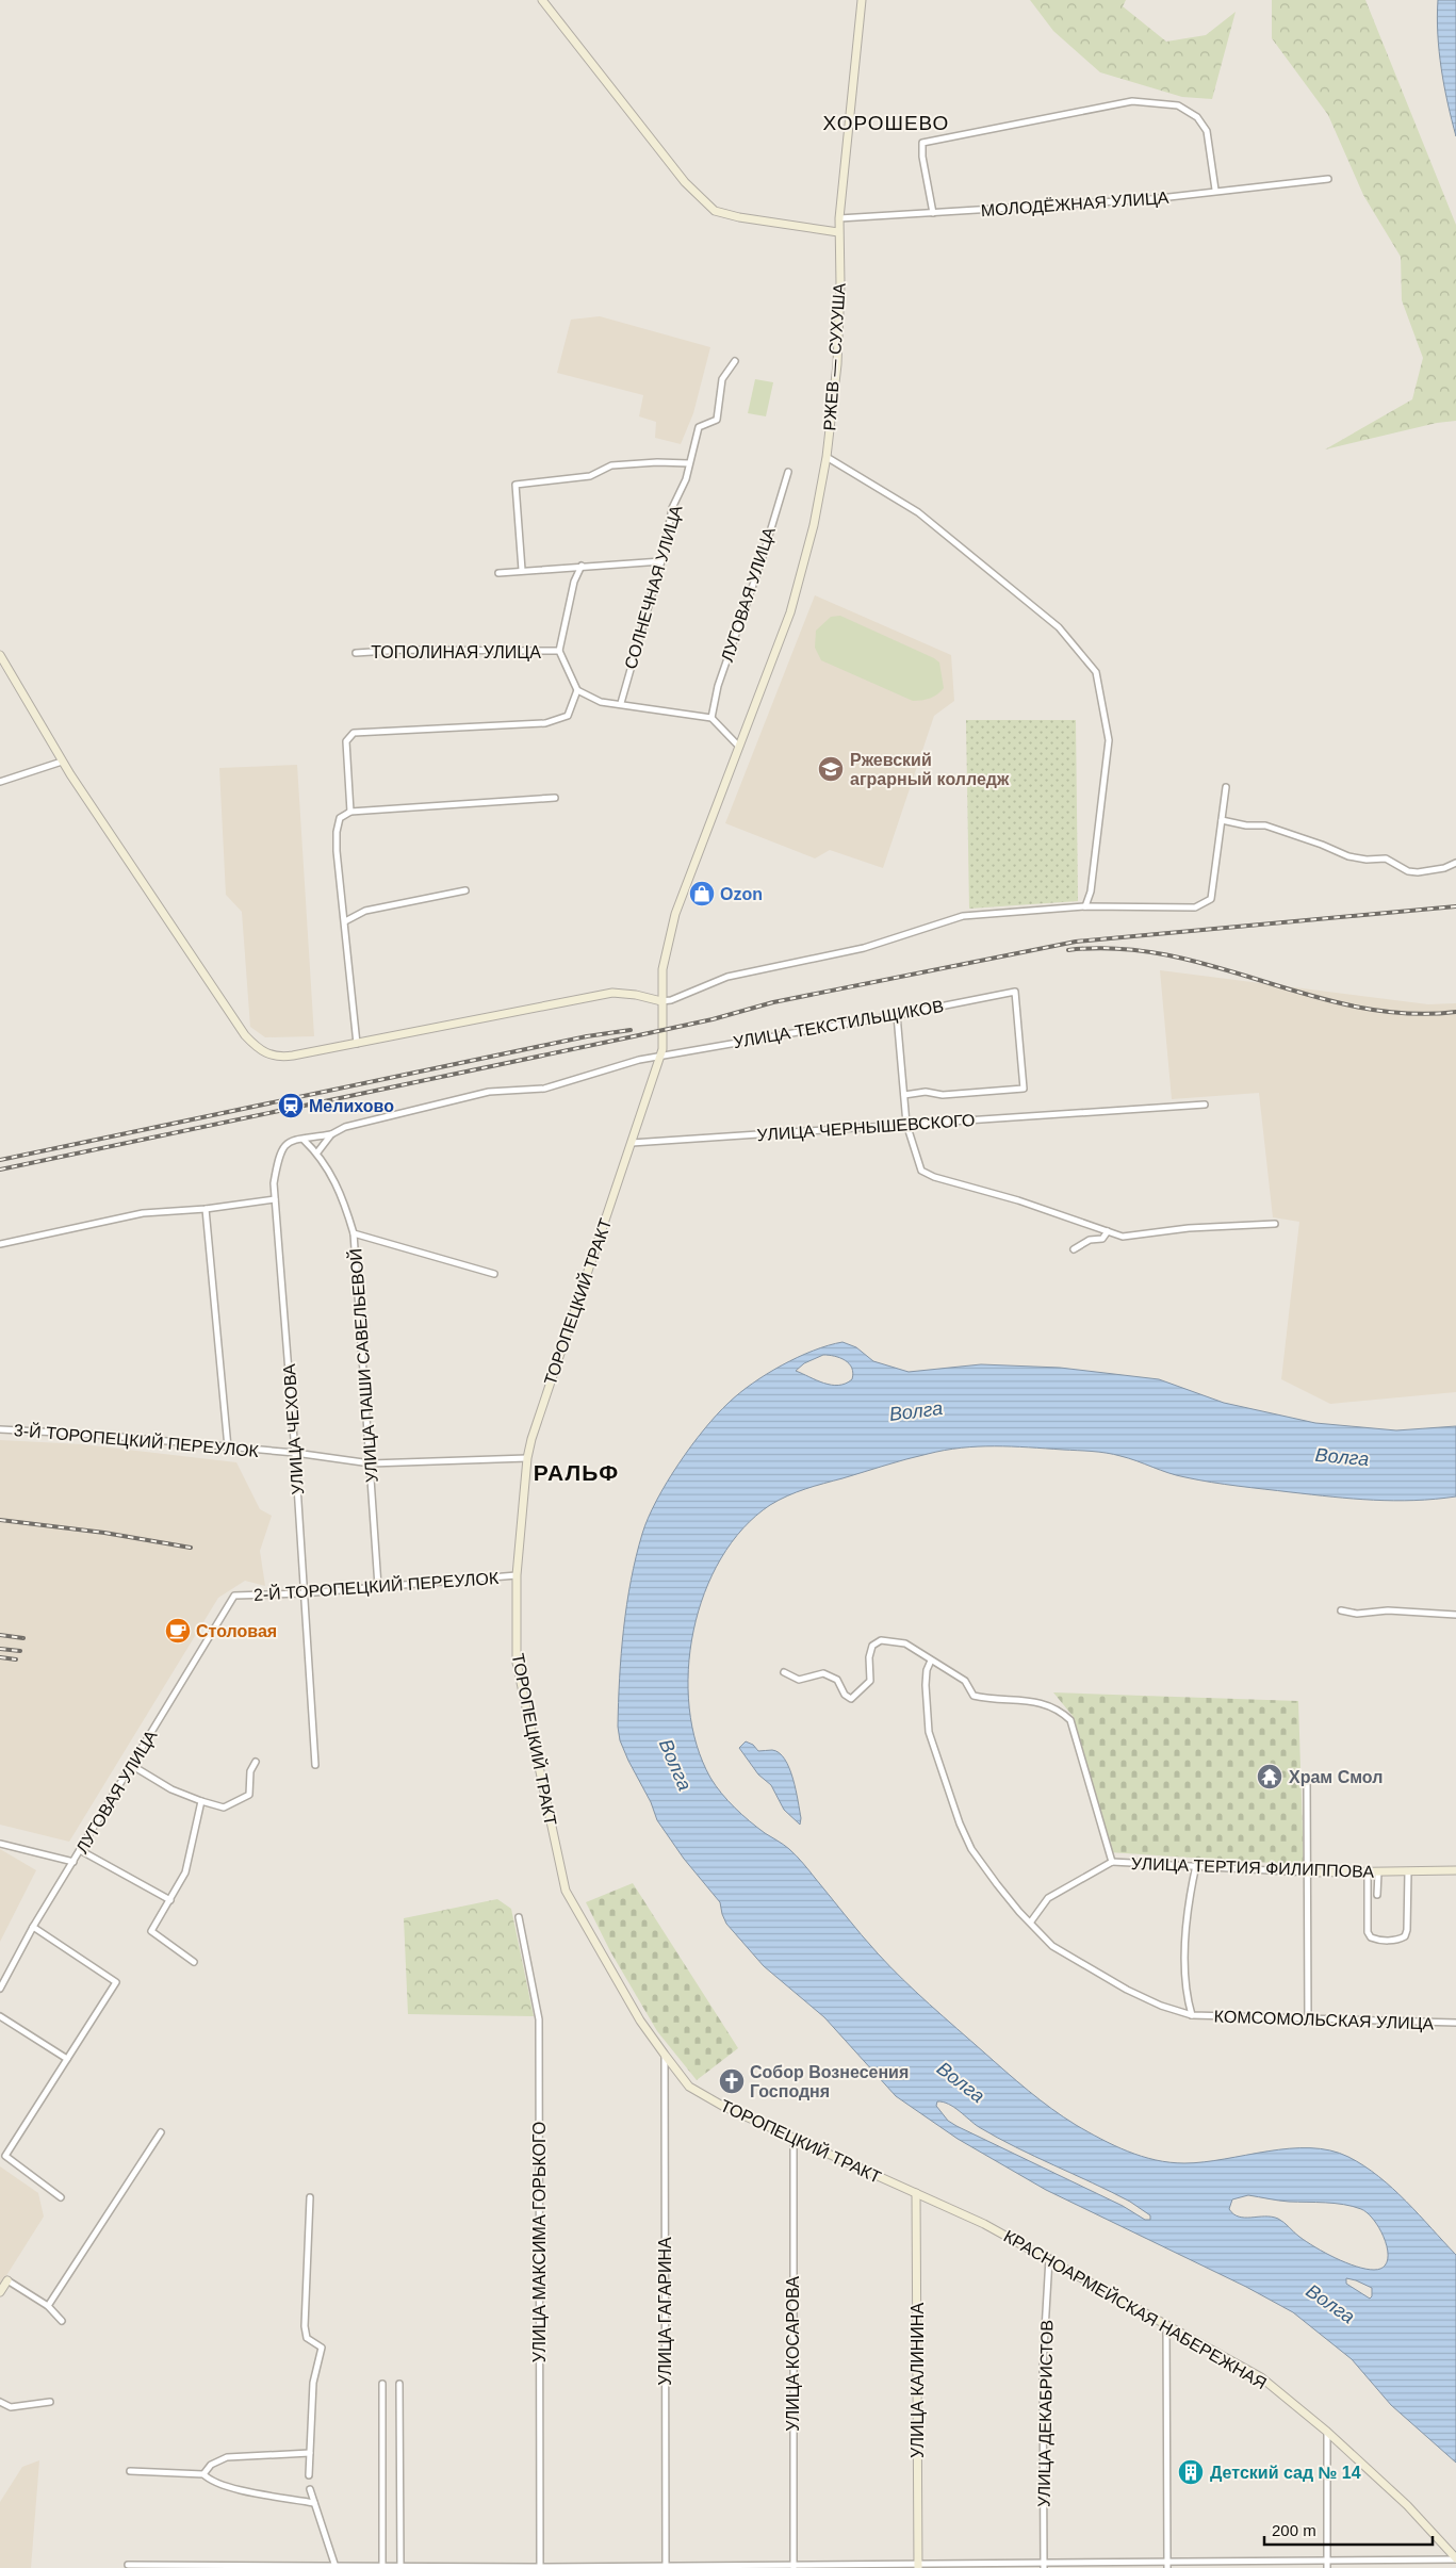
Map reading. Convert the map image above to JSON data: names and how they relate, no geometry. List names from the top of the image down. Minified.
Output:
{"streets":{"main road":["РЖЕВ — СУХУША","ТОРОПЕЦКИЙ ТРАКТ","УЛИЦА ТЕРТИЯ ФИЛИППОВА","КРАСНОАРМЕЙСКАЯ НАБЕРЕЖНАЯ","УЛИЦА КАЛИНИНА"],"street":["МОЛОДЁЖНАЯ УЛИЦА","СОЛНЕЧНАЯ УЛИЦА","ЛУГОВАЯ УЛИЦА","ТОПОЛИНАЯ УЛИЦА","УЛИЦА ТЕКСТИЛЬЩИКОВ","УЛИЦА ЧЕРНЫШЕВСКОГО","УЛИЦА ПАШИ САВЕЛЬЕВОЙ","УЛИЦА ЧЕХОВА","3-Й ТОРОПЕЦКИЙ ПЕРЕУЛОК","2-Й ТОРОПЕЦКИЙ ПЕРЕУЛОК","КОМСОМОЛЬСКАЯ УЛИЦА","УЛИЦА МАКСИМА ГОРЬКОГО","УЛИЦА ГАГАРИНА","УЛИЦА КОСАРОВА","УЛИЦА ДЕКАБРИСТОВ"]},"crossings":[["МОЛОДЁЖНАЯ УЛИЦА","РЖЕВ — СУХУША"],["ЛУГОВАЯ УЛИЦА","2-Й ТОРОПЕЦКИЙ ПЕРЕУЛОК"],["УЛИЦА ТЕКСТИЛЬЩИКОВ","ТОРОПЕЦКИЙ ТРАКТ"],["УЛИЦА ЧЕРНЫШЕВСКОГО","ТОРОПЕЦКИЙ ТРАКТ"],["ТОРОПЕЦКИЙ ТРАКТ","3-Й ТОРОПЕЦКИЙ ПЕРЕУЛОК"],["ТОРОПЕЦКИЙ ТРАКТ","2-Й ТОРОПЕЦКИЙ ПЕРЕУЛОК"],["ТОРОПЕЦКИЙ ТРАКТ","КРАСНОАРМЕЙСКАЯ НАБЕРЕЖНАЯ"],["ТОРОПЕЦКИЙ ТРАКТ","УЛИЦА ГАГАРИНА"],["ТОРОПЕЦКИЙ ТРАКТ","УЛИЦА КОСАРОВА"],["ТОРОПЕЦКИЙ ТРАКТ","УЛИЦА КАЛИНИНА"],["УЛИЦА ПАШИ САВЕЛЬЕВОЙ","УЛИЦА ЧЕХОВА"],["УЛИЦА ПАШИ САВЕЛЬЕВОЙ","3-Й ТОРОПЕЦКИЙ ПЕРЕУЛОК"],["УЛИЦА ПАШИ САВЕЛЬЕВОЙ","2-Й ТОРОПЕЦКИЙ ПЕРЕУЛОК"],["УЛИЦА ЧЕХОВА","3-Й ТОРОПЕЦКИЙ ПЕРЕУЛОК"],["УЛИЦА ЧЕХОВА","2-Й ТОРОПЕЦКИЙ ПЕРЕУЛОК"],["КРАСНОАРМЕЙСКАЯ НАБЕРЕЖНАЯ","УЛИЦА КАЛИНИНА"],["КРАСНОАРМЕЙСКАЯ НАБЕРЕЖНАЯ","УЛИЦА ДЕКАБРИСТОВ"]],"districts":["ХОРОШЕВО","РАЛЬФ"],"water":["Волга"],"places":{"school or university":["Ржевский аграрный колледж"],"shop":["Ozon"],"station":["Мелихово"],"cafe":["Столовая"],"temple":["Храм Смол"],"church":["Собор Вознесения Господня"],"building":["Детский сад № 14"]},"scale_bar":"200 m"}
